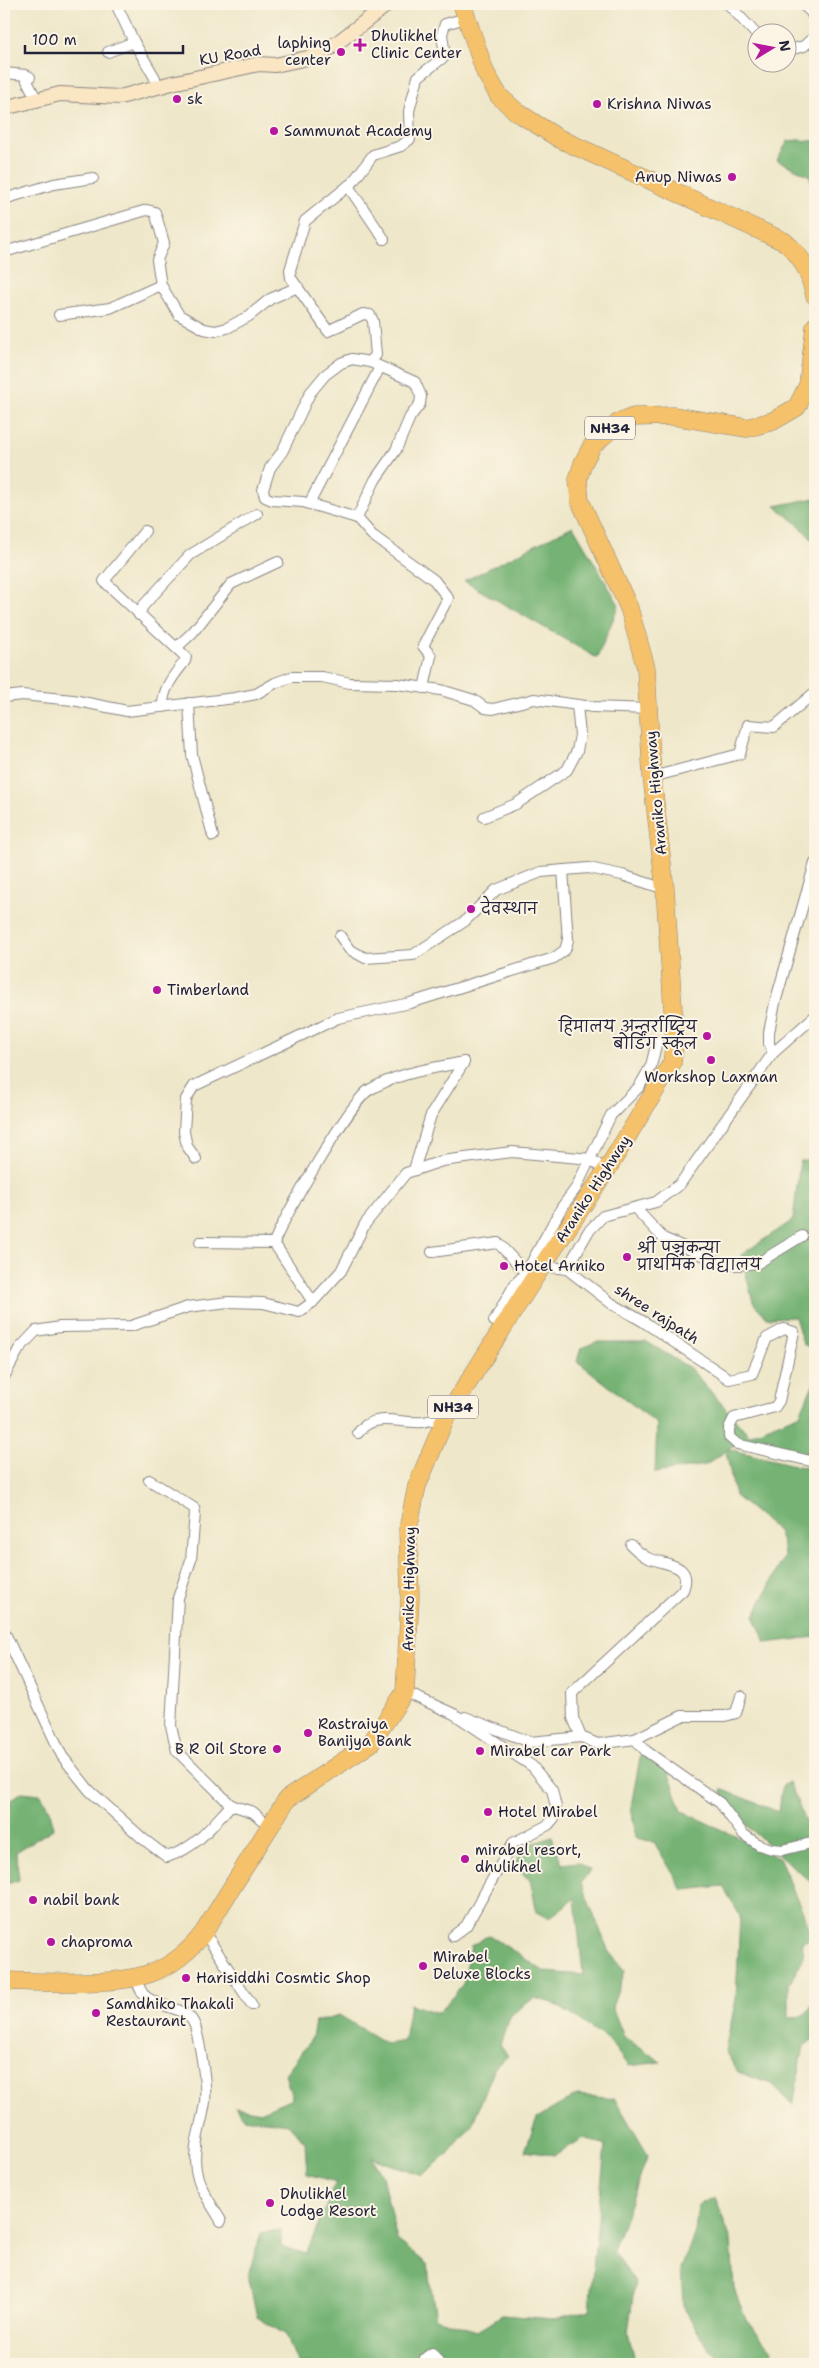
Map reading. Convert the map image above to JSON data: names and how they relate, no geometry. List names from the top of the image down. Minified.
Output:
{"streets":{"highway":["NH34","Araniko Highway"],"street":["KU Road","shree rajpath"]},"places":{"health":["Dhulikhel Clinic Center"],"other":["laphing center","sk","Krishna Niwas","Sammunat Academy","Anup Niwas","देवस्थान","Timberland","हिमालय अन्तर्राष्ट्रिय बोर्डिंग स्कूल","Workshop Laxman","श्री पञ्चकन्या प्राथमिक विद्यालय","Hotel Arniko","Rastraiya Banijya Bank","B R Oil Store","Mirabel car Park","Hotel Mirabel","mirabel resort, dhulikhel","nabil bank","chaproma","Mirabel Deluxe Blocks","Harisiddhi Cosmtic Shop","Samdhiko Thakali Restaurant","Dhulikhel Lodge Resort"]},"scale_bar":"100 m","north":"right"}
